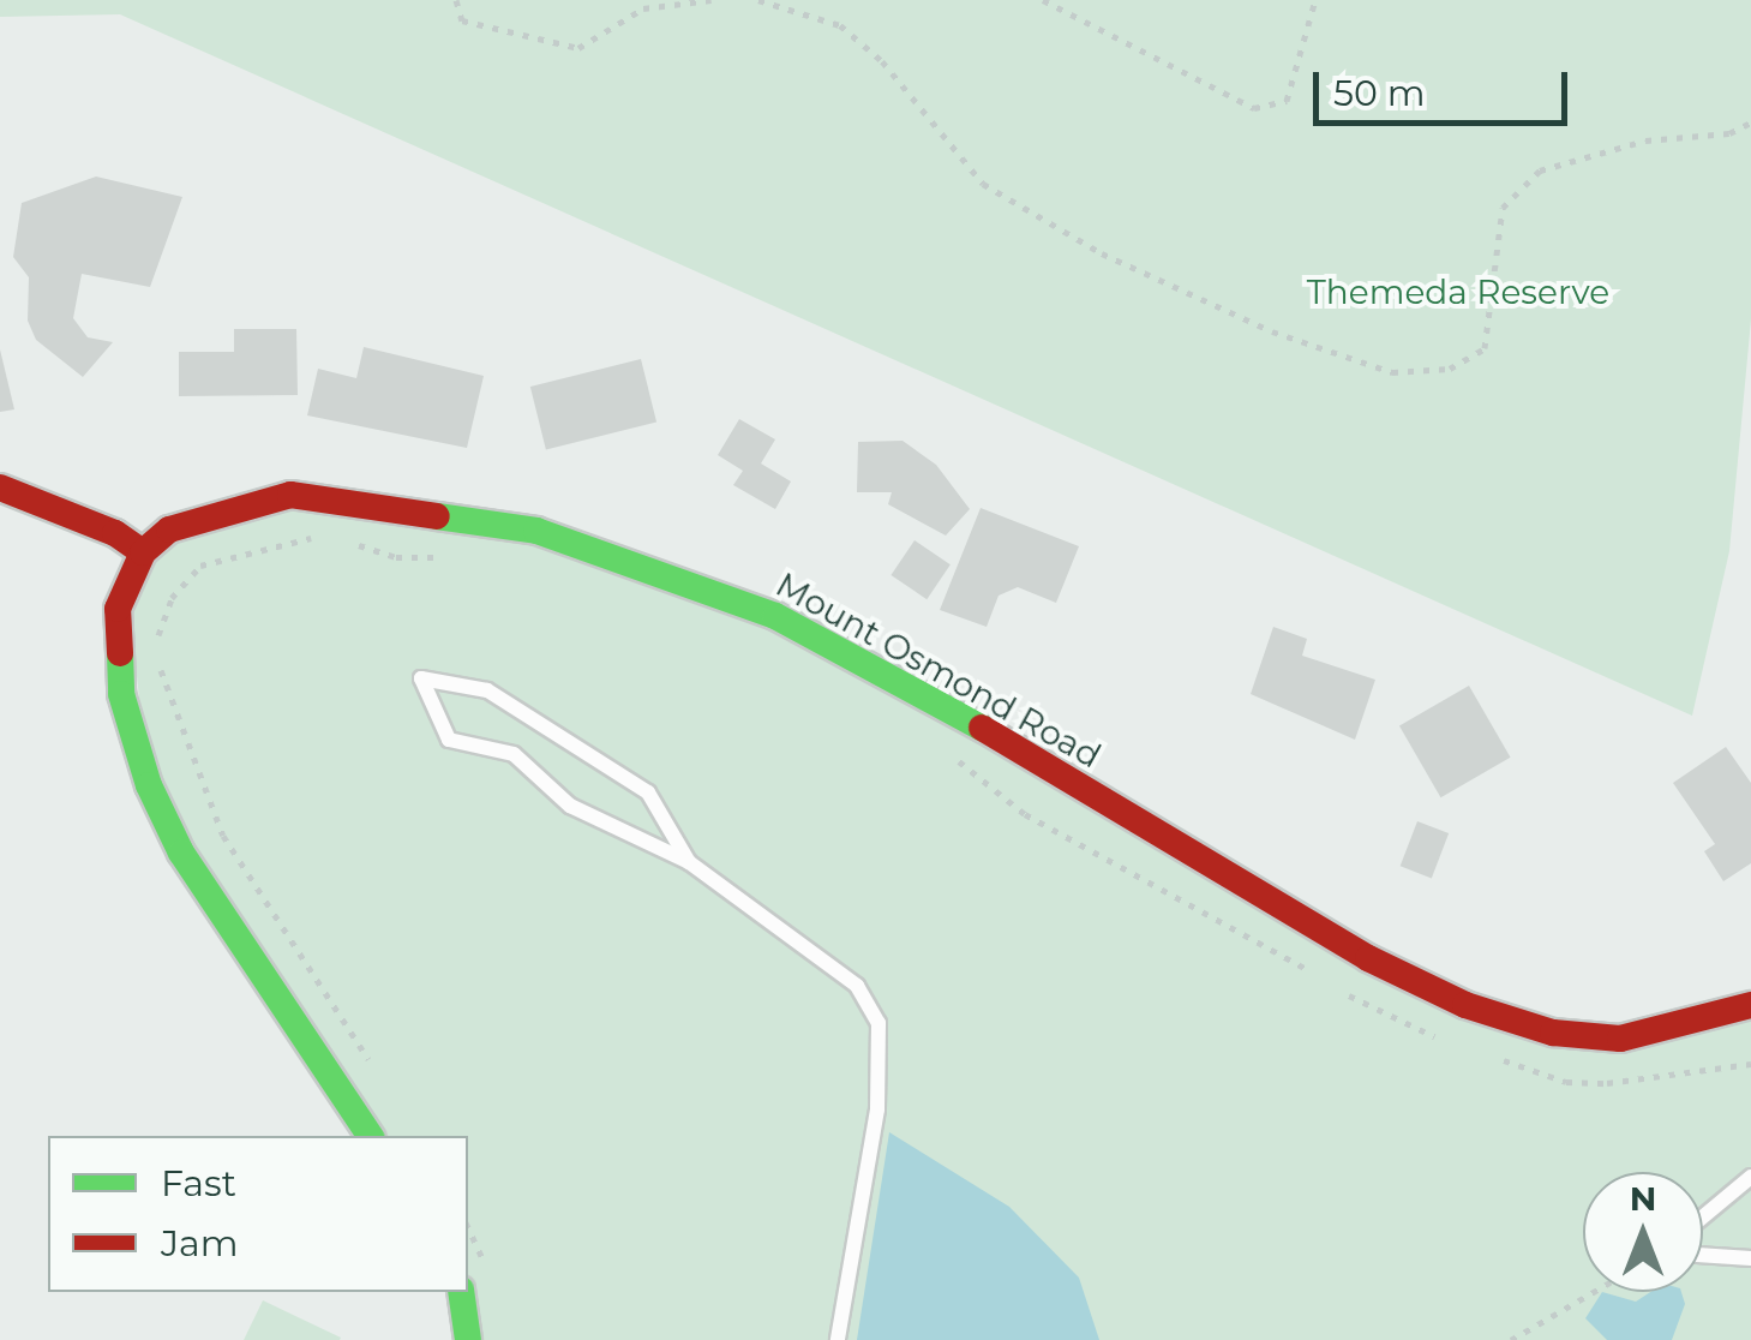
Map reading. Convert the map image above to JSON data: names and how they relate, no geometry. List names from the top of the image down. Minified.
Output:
{"streets":{"street":["Mount Osmond Road"]},"parks":["Themeda Reserve"],"legend":["Fast","Jam"],"scale_bar":"50 m","north":"top"}
